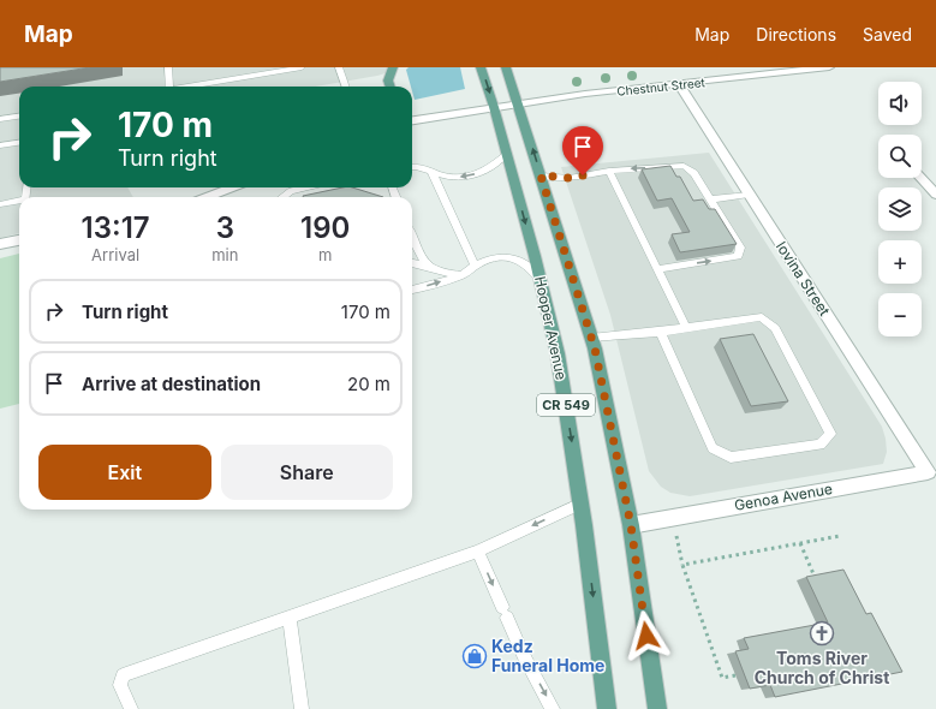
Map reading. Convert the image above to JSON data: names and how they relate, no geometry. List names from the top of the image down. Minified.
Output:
{"streets":{"main road":["Hooper Avenue","CR 549"],"street":["Chestnut Street","Iovina Street","Genoa Avenue"]},"crossings":[["Chestnut Street","Iovina Street"],["Chestnut Street","Hooper Avenue"],["Chestnut Street","CR 549"],["Iovina Street","Genoa Avenue"],["CR 549","Genoa Avenue"]],"places":{"church":["Toms River Church of Christ"],"shop":["Kedz Funeral Home"]},"page":{"header":"Map","nav":["Map","Directions","Saved"],"map_buttons":["+","−"],"turn":["170 m","Turn right"],"eta":["13:17","Arrival","3","min","190","m"],"list":[{"name":"Turn right","value":"170 m"},{"name":"Arrive at destination","value":"20 m"}],"buttons":["Exit","Share"]}}
